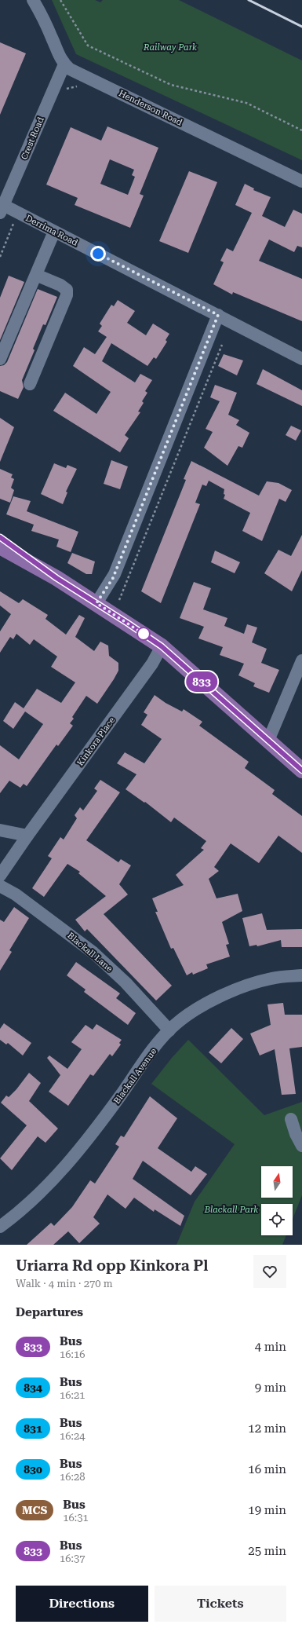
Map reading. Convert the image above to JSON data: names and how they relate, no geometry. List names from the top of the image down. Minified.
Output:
{"streets":{"street":["Henderson Road","Crest Road","Derrima Road","Kinkora Place","Blackall Lane","Blackall Avenue"]},"crossings":[["Henderson Road","Crest Road"],["Crest Road","Derrima Road"],["Blackall Lane","Blackall Avenue"]],"parks":["Railway Park","Blackall Park"],"lines":["bus line 833"],"north":"top","page":{"on_map":"833","heading":[["Uriarra Rd opp Kinkora Pl","Walk · 4 min · 270 m"],"Departures"],"list":[{"mark":"833","name":"Bus","note":"16:16","value":"4 min"},{"mark":"834","name":"Bus","note":"16:21","value":"9 min"},{"mark":"831","name":"Bus","note":"16:24","value":"12 min"},{"mark":"830","name":"Bus","note":"16:28","value":"16 min"},{"mark":"MCS","name":"Bus","note":"16:31","value":"19 min"},{"mark":"833","name":"Bus","note":"16:37","value":"25 min"}],"buttons":["Directions","Tickets"]}}
